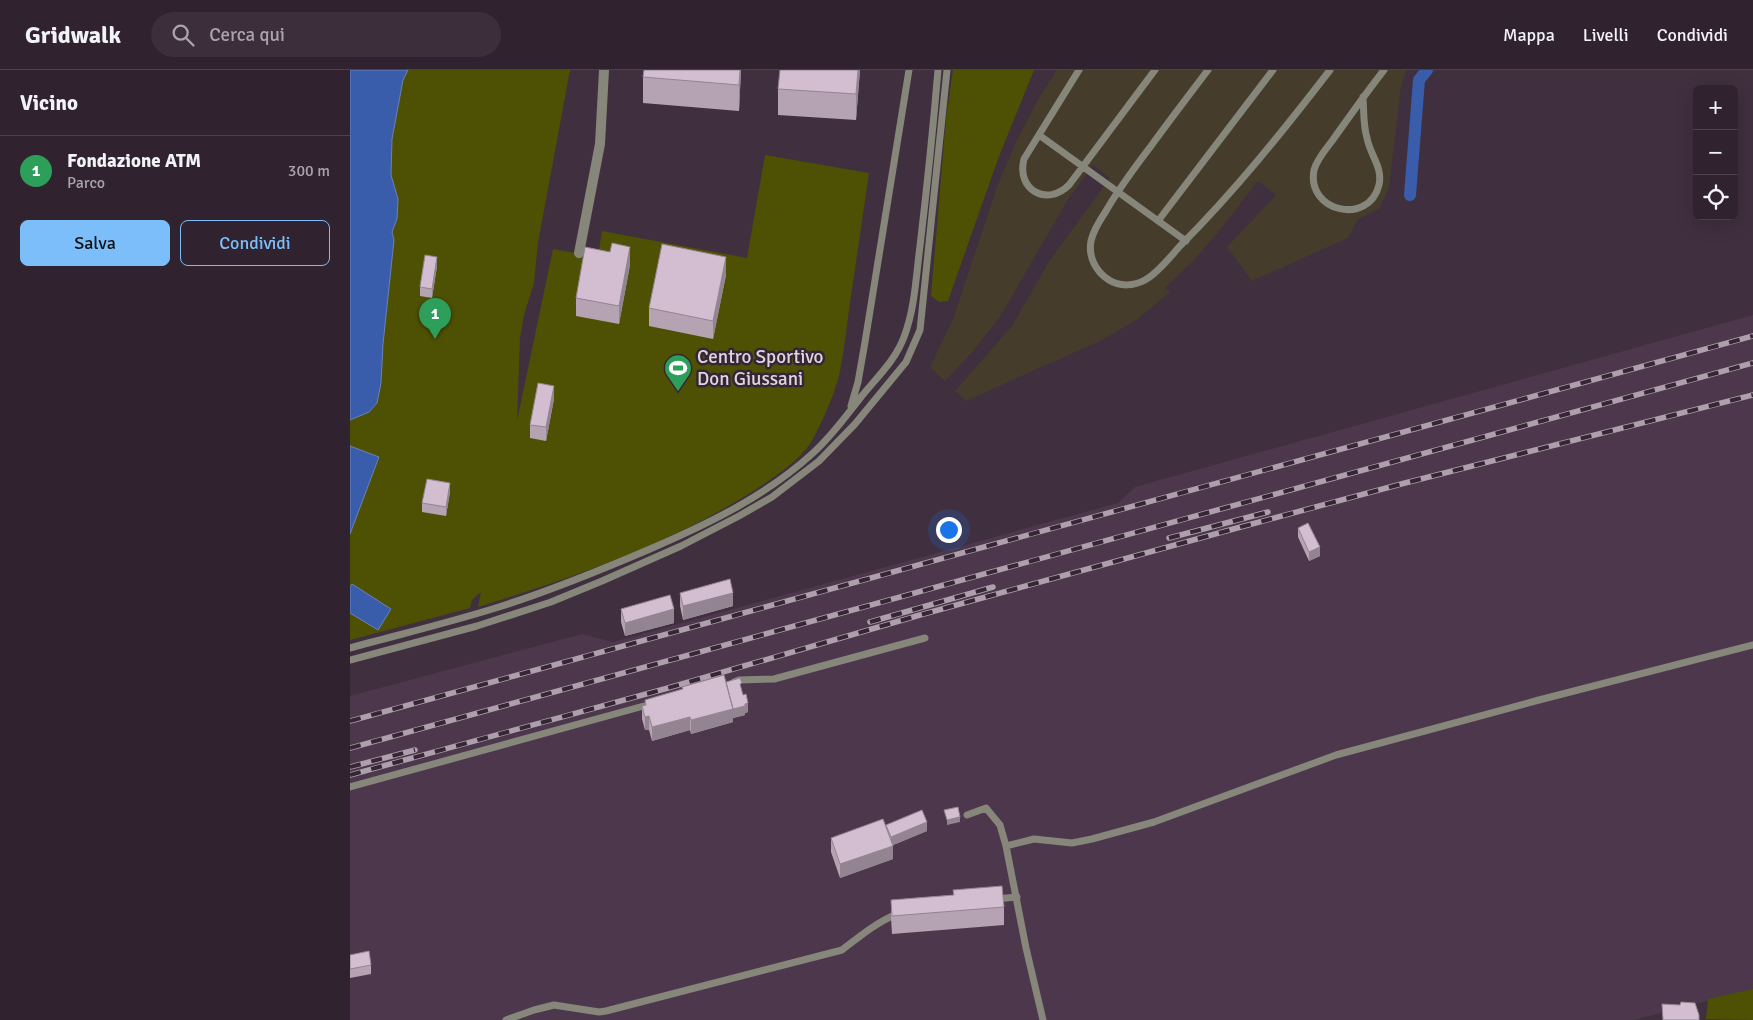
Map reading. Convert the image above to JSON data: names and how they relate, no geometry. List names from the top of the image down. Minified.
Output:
{"places":{"sports":["Centro Sportivo Don Giussani"]},"page":{"header":"Gridwalk","search":"Cerca qui","nav":["Mappa","Livelli","Condividi"],"heading":"Vicino","map_buttons":["+","−"],"list":[{"mark":"1","name":"Fondazione ATM","note":"Parco","value":"300 m"}],"buttons":["Salva","Condividi"],"pins":"1"}}
